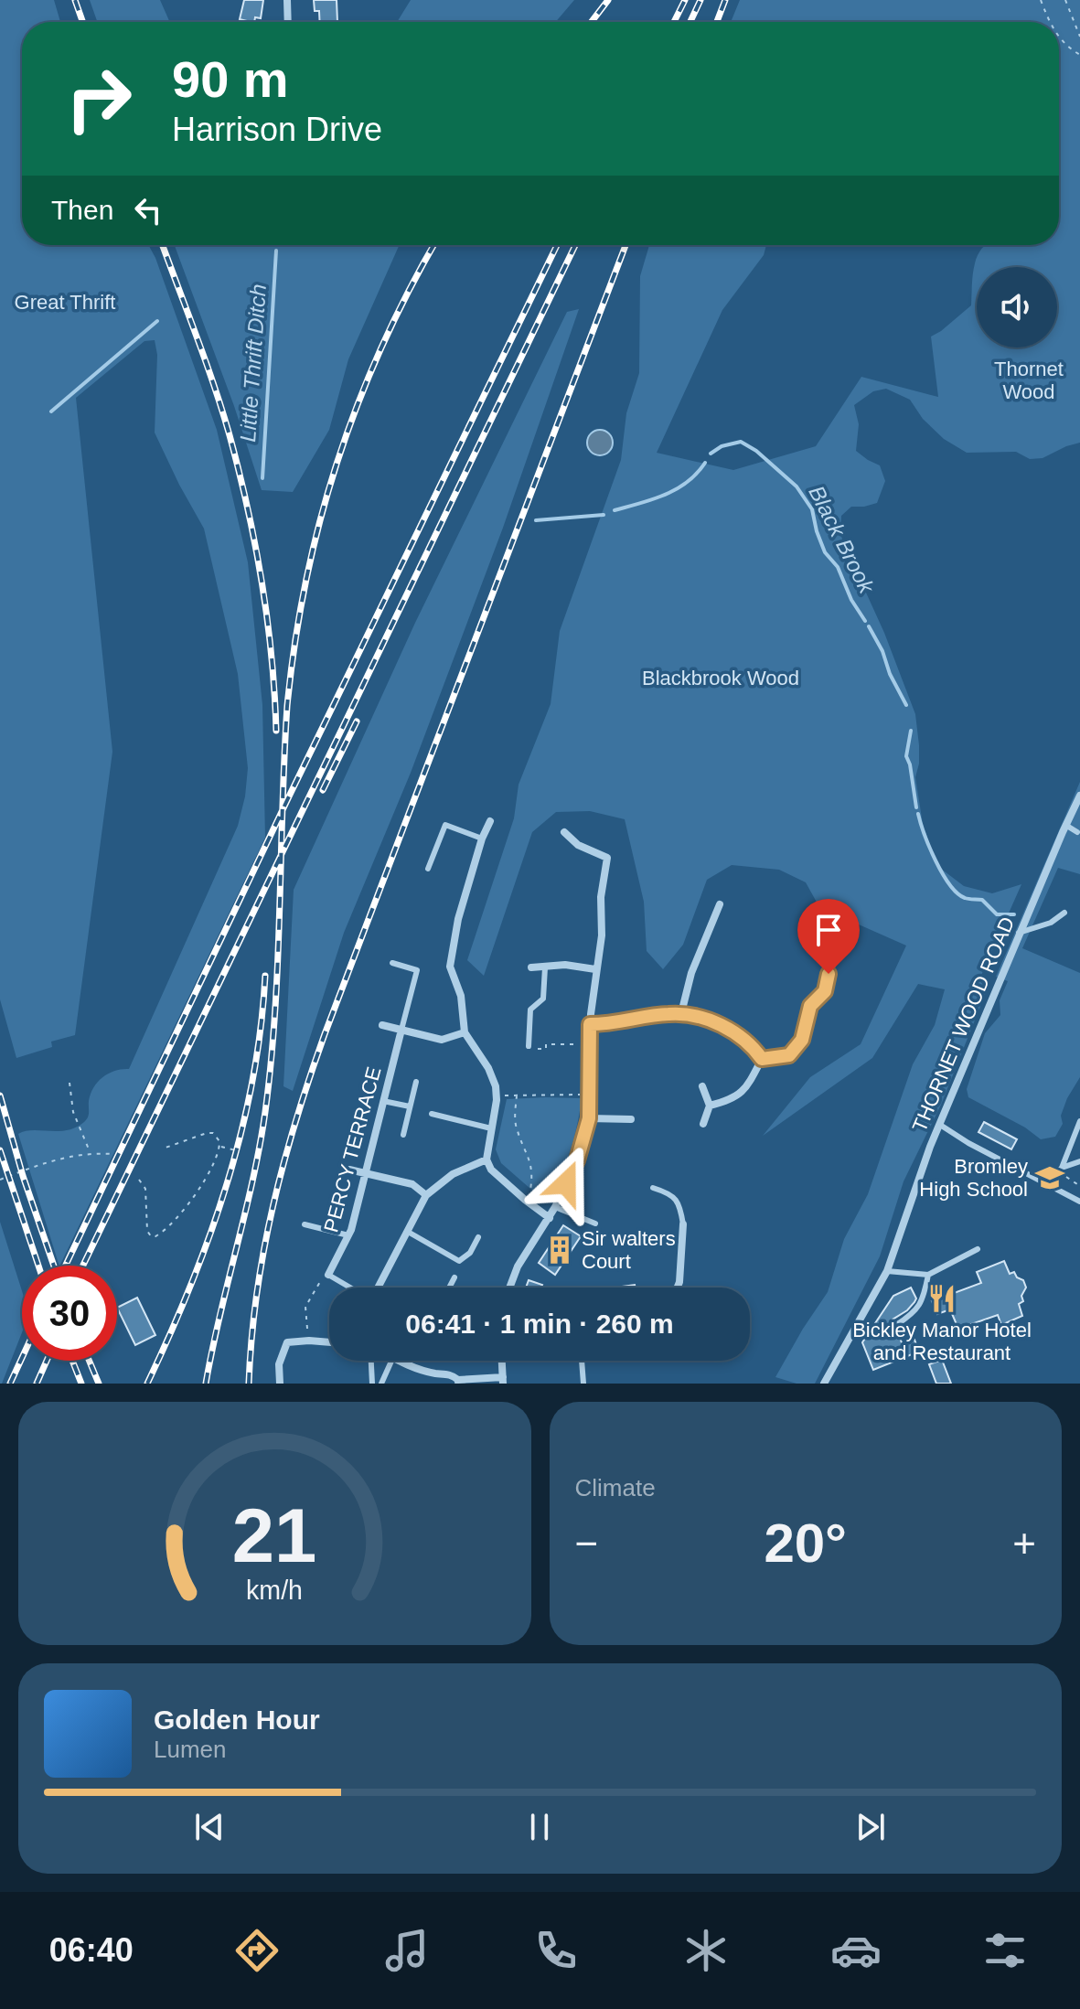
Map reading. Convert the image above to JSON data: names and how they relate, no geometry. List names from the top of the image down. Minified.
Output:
{"streets":{"street":["THORNET WOOD ROAD","PERCY TERRACE"]},"water":["Little Thrift Ditch","Black Brook"],"parks":["Great Thrift","Thornet Wood","Blackbrook Wood"],"places":{"school or university":["Bromley High School"],"building":["Sir walters Court"],"restaurant":["Bickley Manor Hotel and Restaurant"]},"page":{"turn":["90 m","Harrison Drive"],"then":"Then","limit":"30","trip":"06:41 · 1 min · 260 m","tile":"Climate","heat":["−","20°","+"],"song":["Golden Hour","Lumen"],"tabs":"06:40","gauge":["21","km/h"]}}
